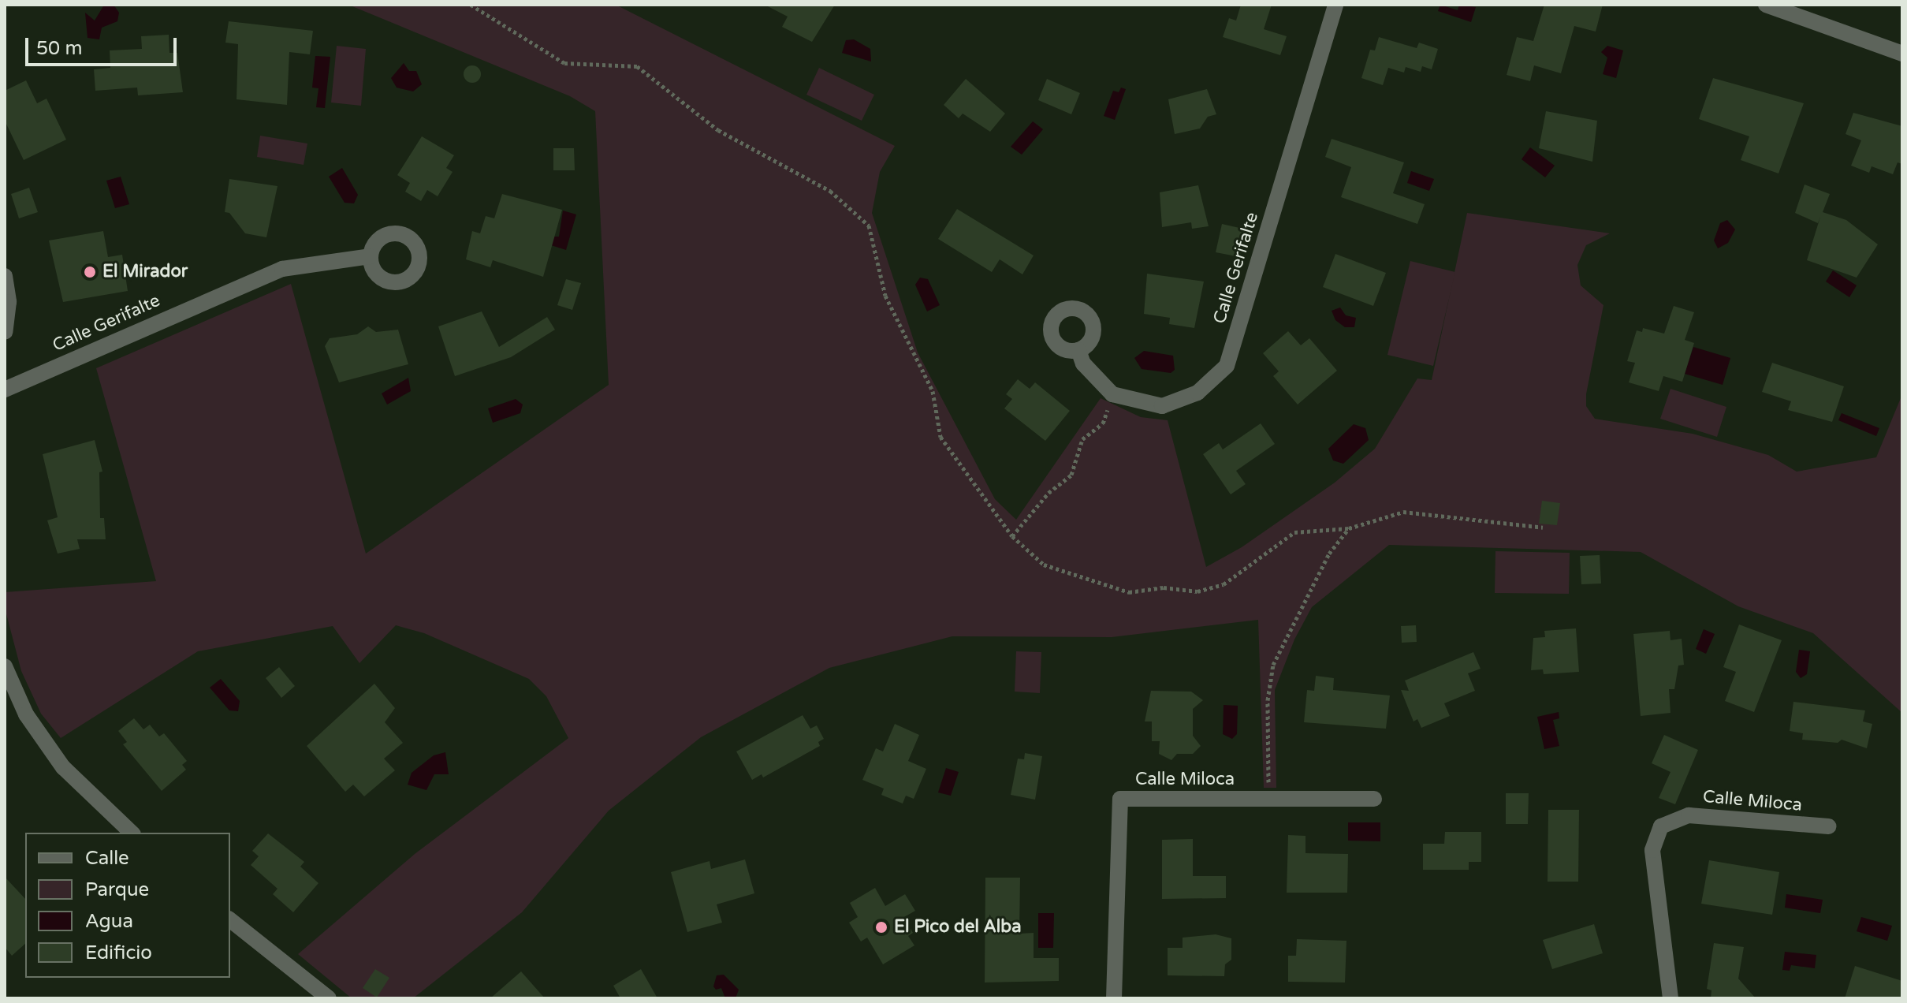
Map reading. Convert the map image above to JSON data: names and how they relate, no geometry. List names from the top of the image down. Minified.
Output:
{"streets":{"street":["Calle Gerifalte","Calle Miloca"]},"places":["El Mirador","El Pico del Alba"],"legend":["Calle","Parque","Agua","Edificio"],"scale_bar":"50 m"}
